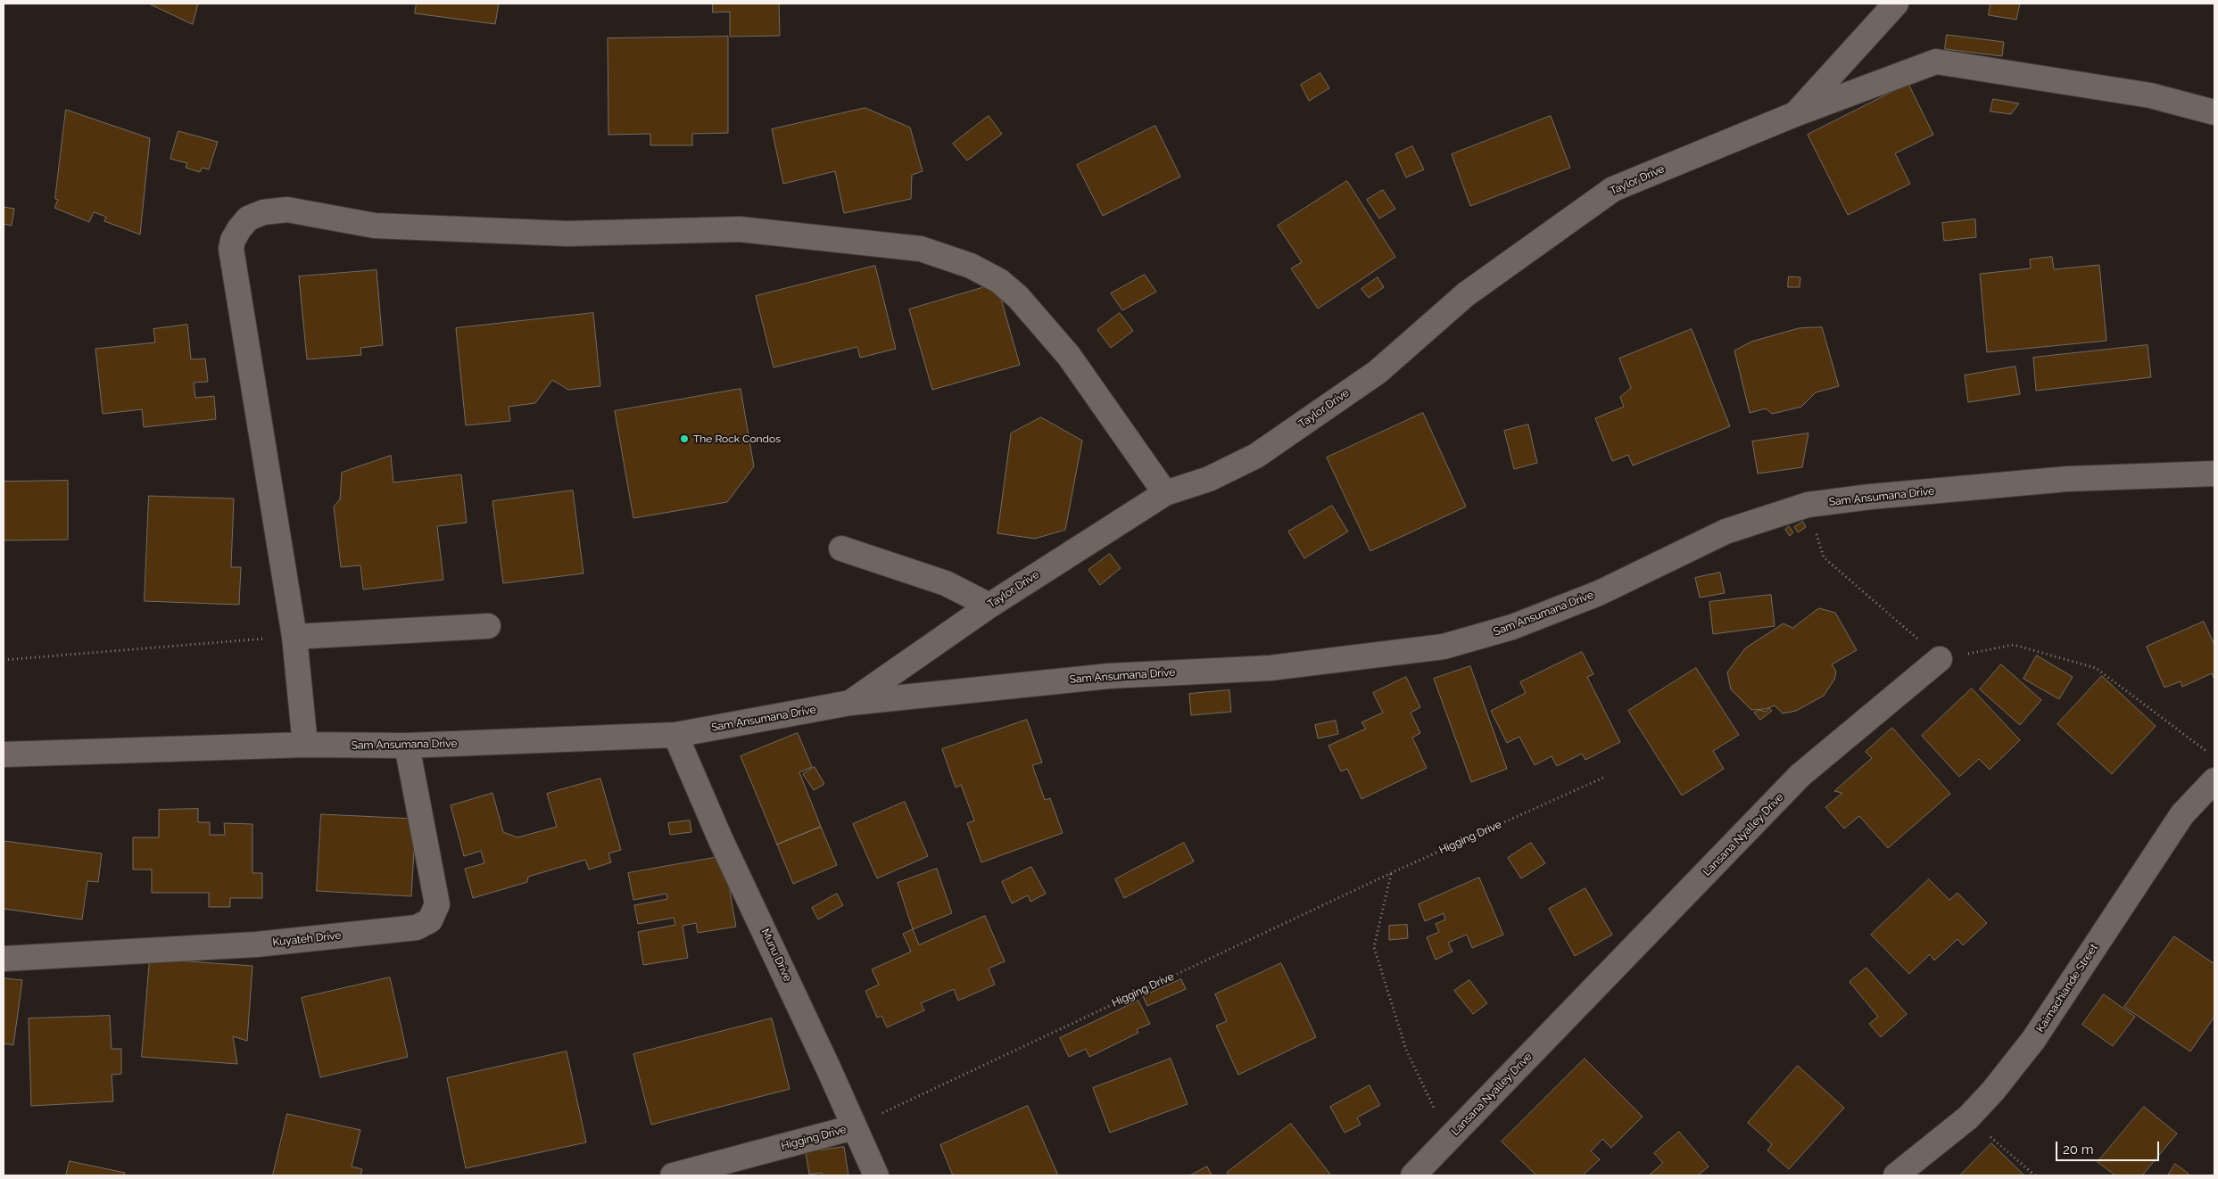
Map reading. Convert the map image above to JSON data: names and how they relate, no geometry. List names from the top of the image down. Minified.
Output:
{"streets":{"street":["Taylor Drive","Sam Ansumana Drive","Lansana Nyalley Drive","Higging Drive","Kuyateh Drive","Munu Drive","Kaimachiande Street"]},"crossings":[["Taylor Drive","Sam Ansumana Drive"],["Sam Ansumana Drive","Kuyateh Drive"],["Sam Ansumana Drive","Munu Drive"],["Higging Drive","Munu Drive"]],"places":["The Rock Condos"],"scale_bar":"20 m"}
